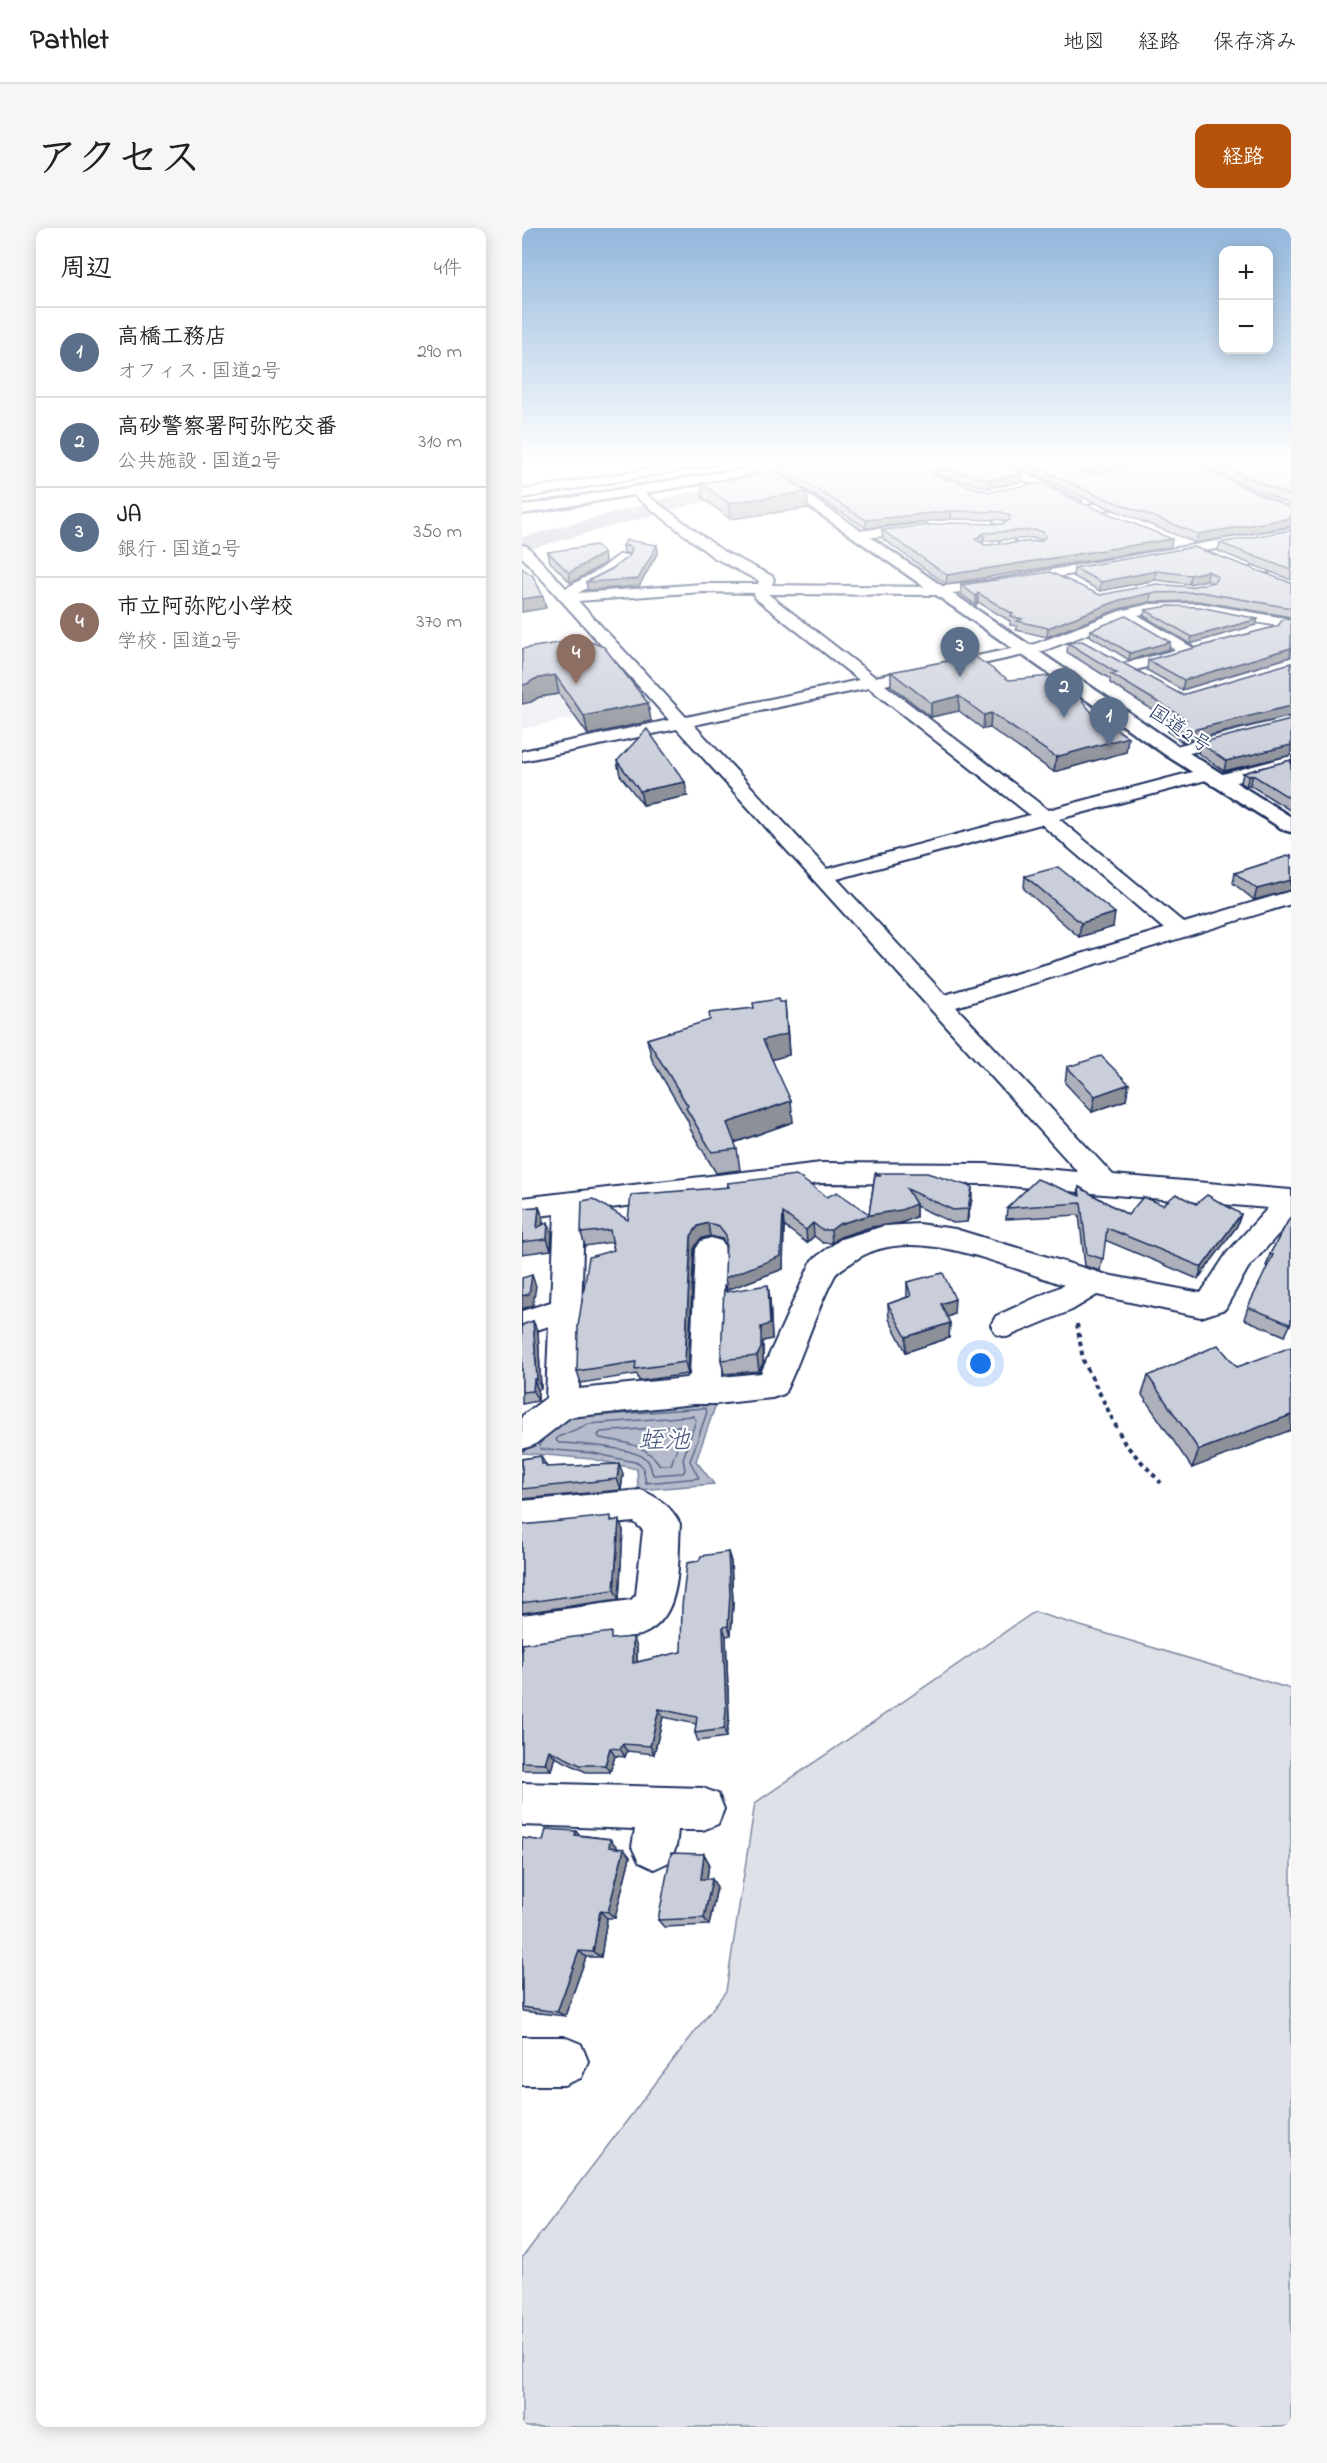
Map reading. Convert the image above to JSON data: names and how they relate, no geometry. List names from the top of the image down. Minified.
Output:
{"streets":{"main road":["国道2号"]},"water":["蛭池"],"page":{"header":"Pathlet","nav":["地図","経路","保存済み"],"title":"アクセス","buttons":"経路","heading":["周辺","4件"],"map_buttons":["+","−"],"list":[{"mark":"1","name":"高橋工務店","note":"オフィス · 国道2号","value":"290 m"},{"mark":"2","name":"高砂警察署阿弥陀交番","note":"公共施設 · 国道2号","value":"310 m"},{"mark":"3","name":"JA","note":"銀行 · 国道2号","value":"350 m"},{"mark":"4","name":"市立阿弥陀小学校","note":"学校 · 国道2号","value":"370 m"}],"pins":["3","4","2","1"]}}
